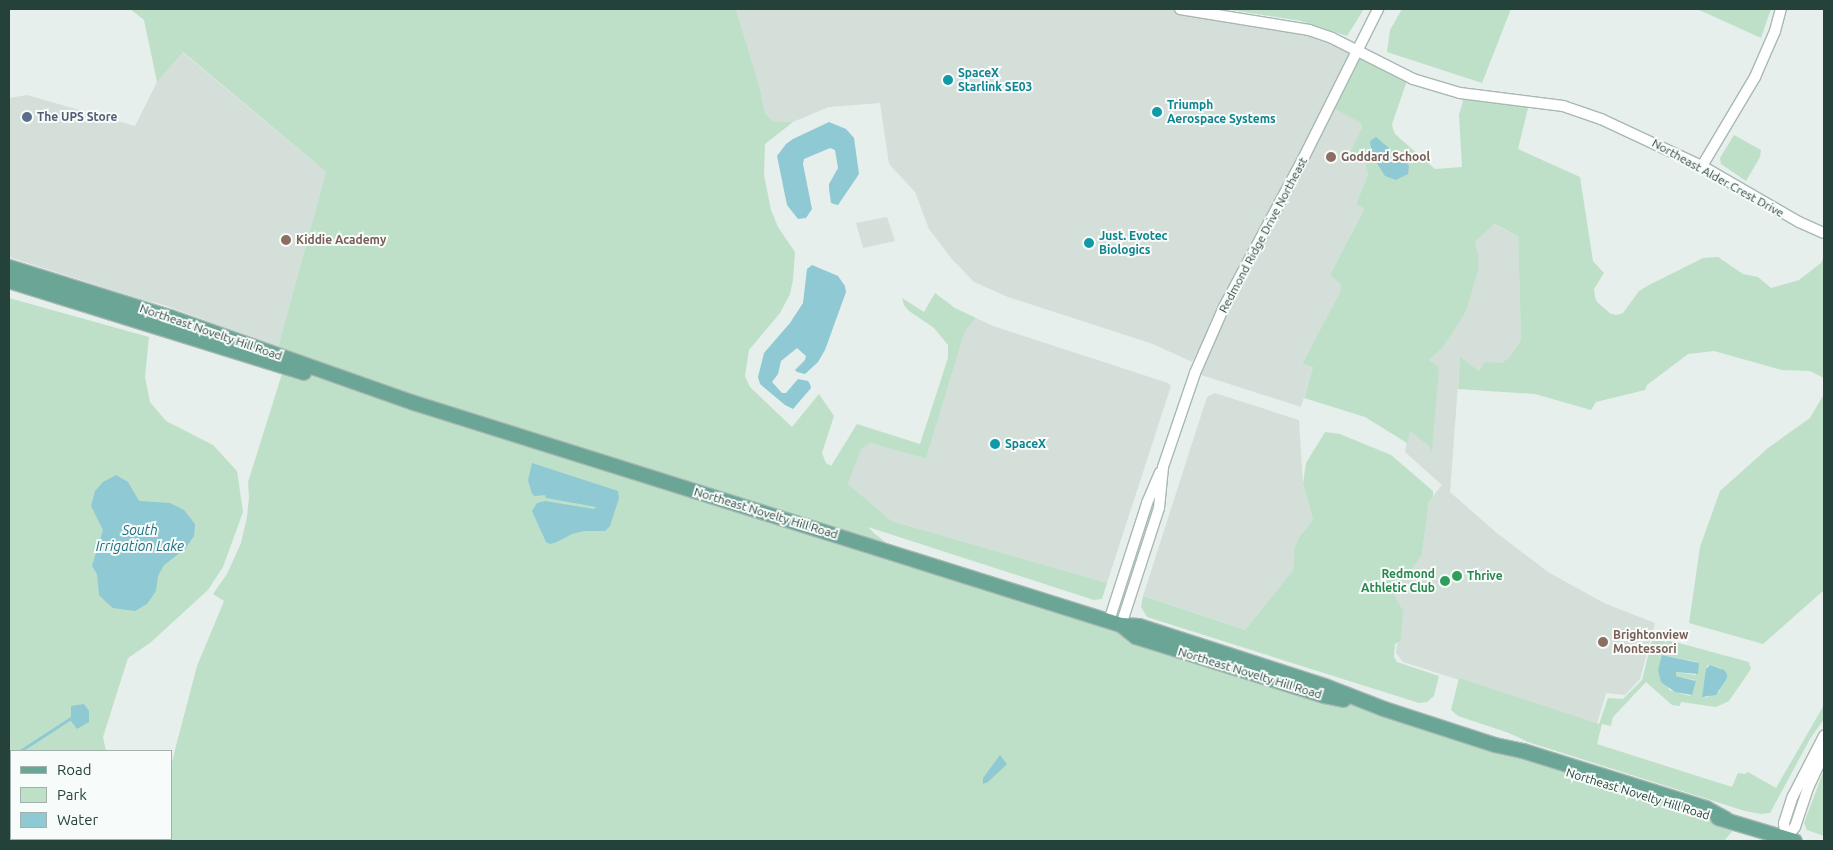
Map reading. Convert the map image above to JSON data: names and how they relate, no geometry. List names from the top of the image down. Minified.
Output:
{"streets":{"main road":["Northeast Novelty Hill Road"],"street":["Northeast Alder Crest Drive","Redmond Ridge Drive Northeast"]},"crossings":[["Northeast Alder Crest Drive","Redmond Ridge Drive Northeast"],["Redmond Ridge Drive Northeast","Northeast Novelty Hill Road"]],"water":["South Irrigation Lake"],"places":["SpaceX Starlink SE03","Triumph Aerospace Systems","The UPS Store","Goddard School","Kiddie Academy","Just. Evotec Biologics","SpaceX","Thrive","Redmond Athletic Club","Brightonview Montessori"],"legend":["Road","Park","Water"]}
